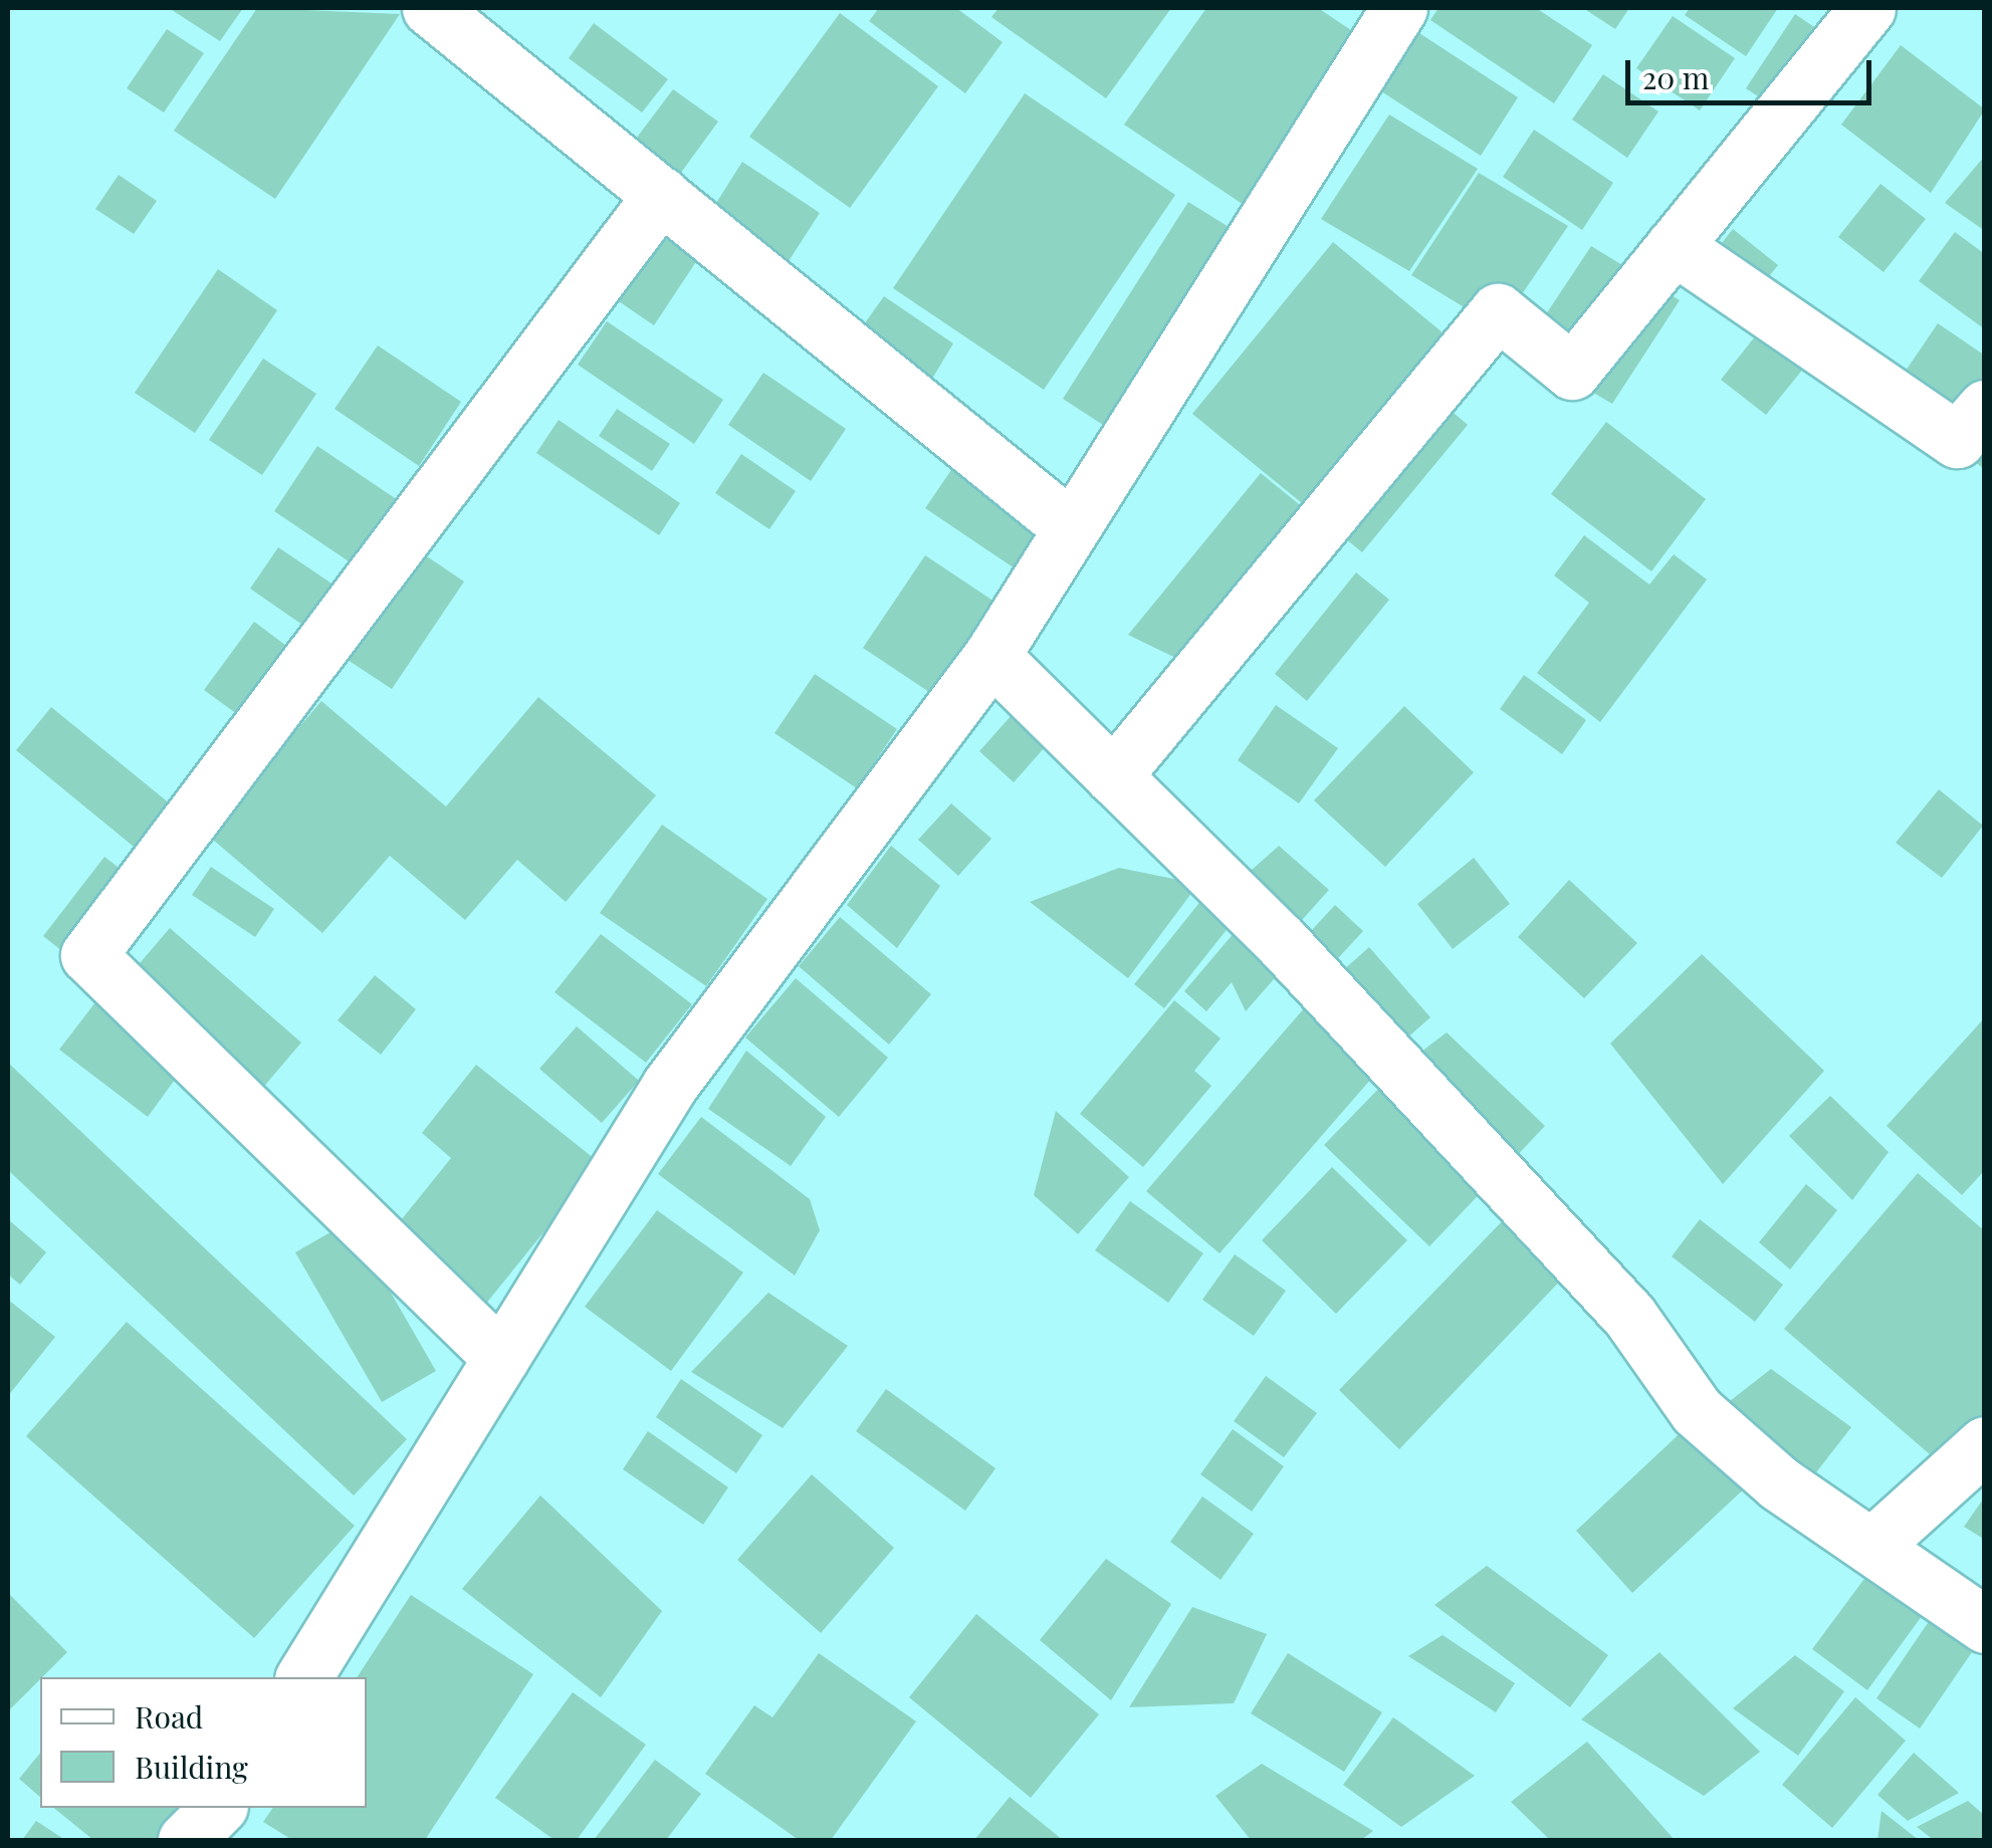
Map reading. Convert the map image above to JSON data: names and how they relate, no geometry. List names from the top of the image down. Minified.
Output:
{"legend":["Road","Building"],"scale_bar":"20 m"}
